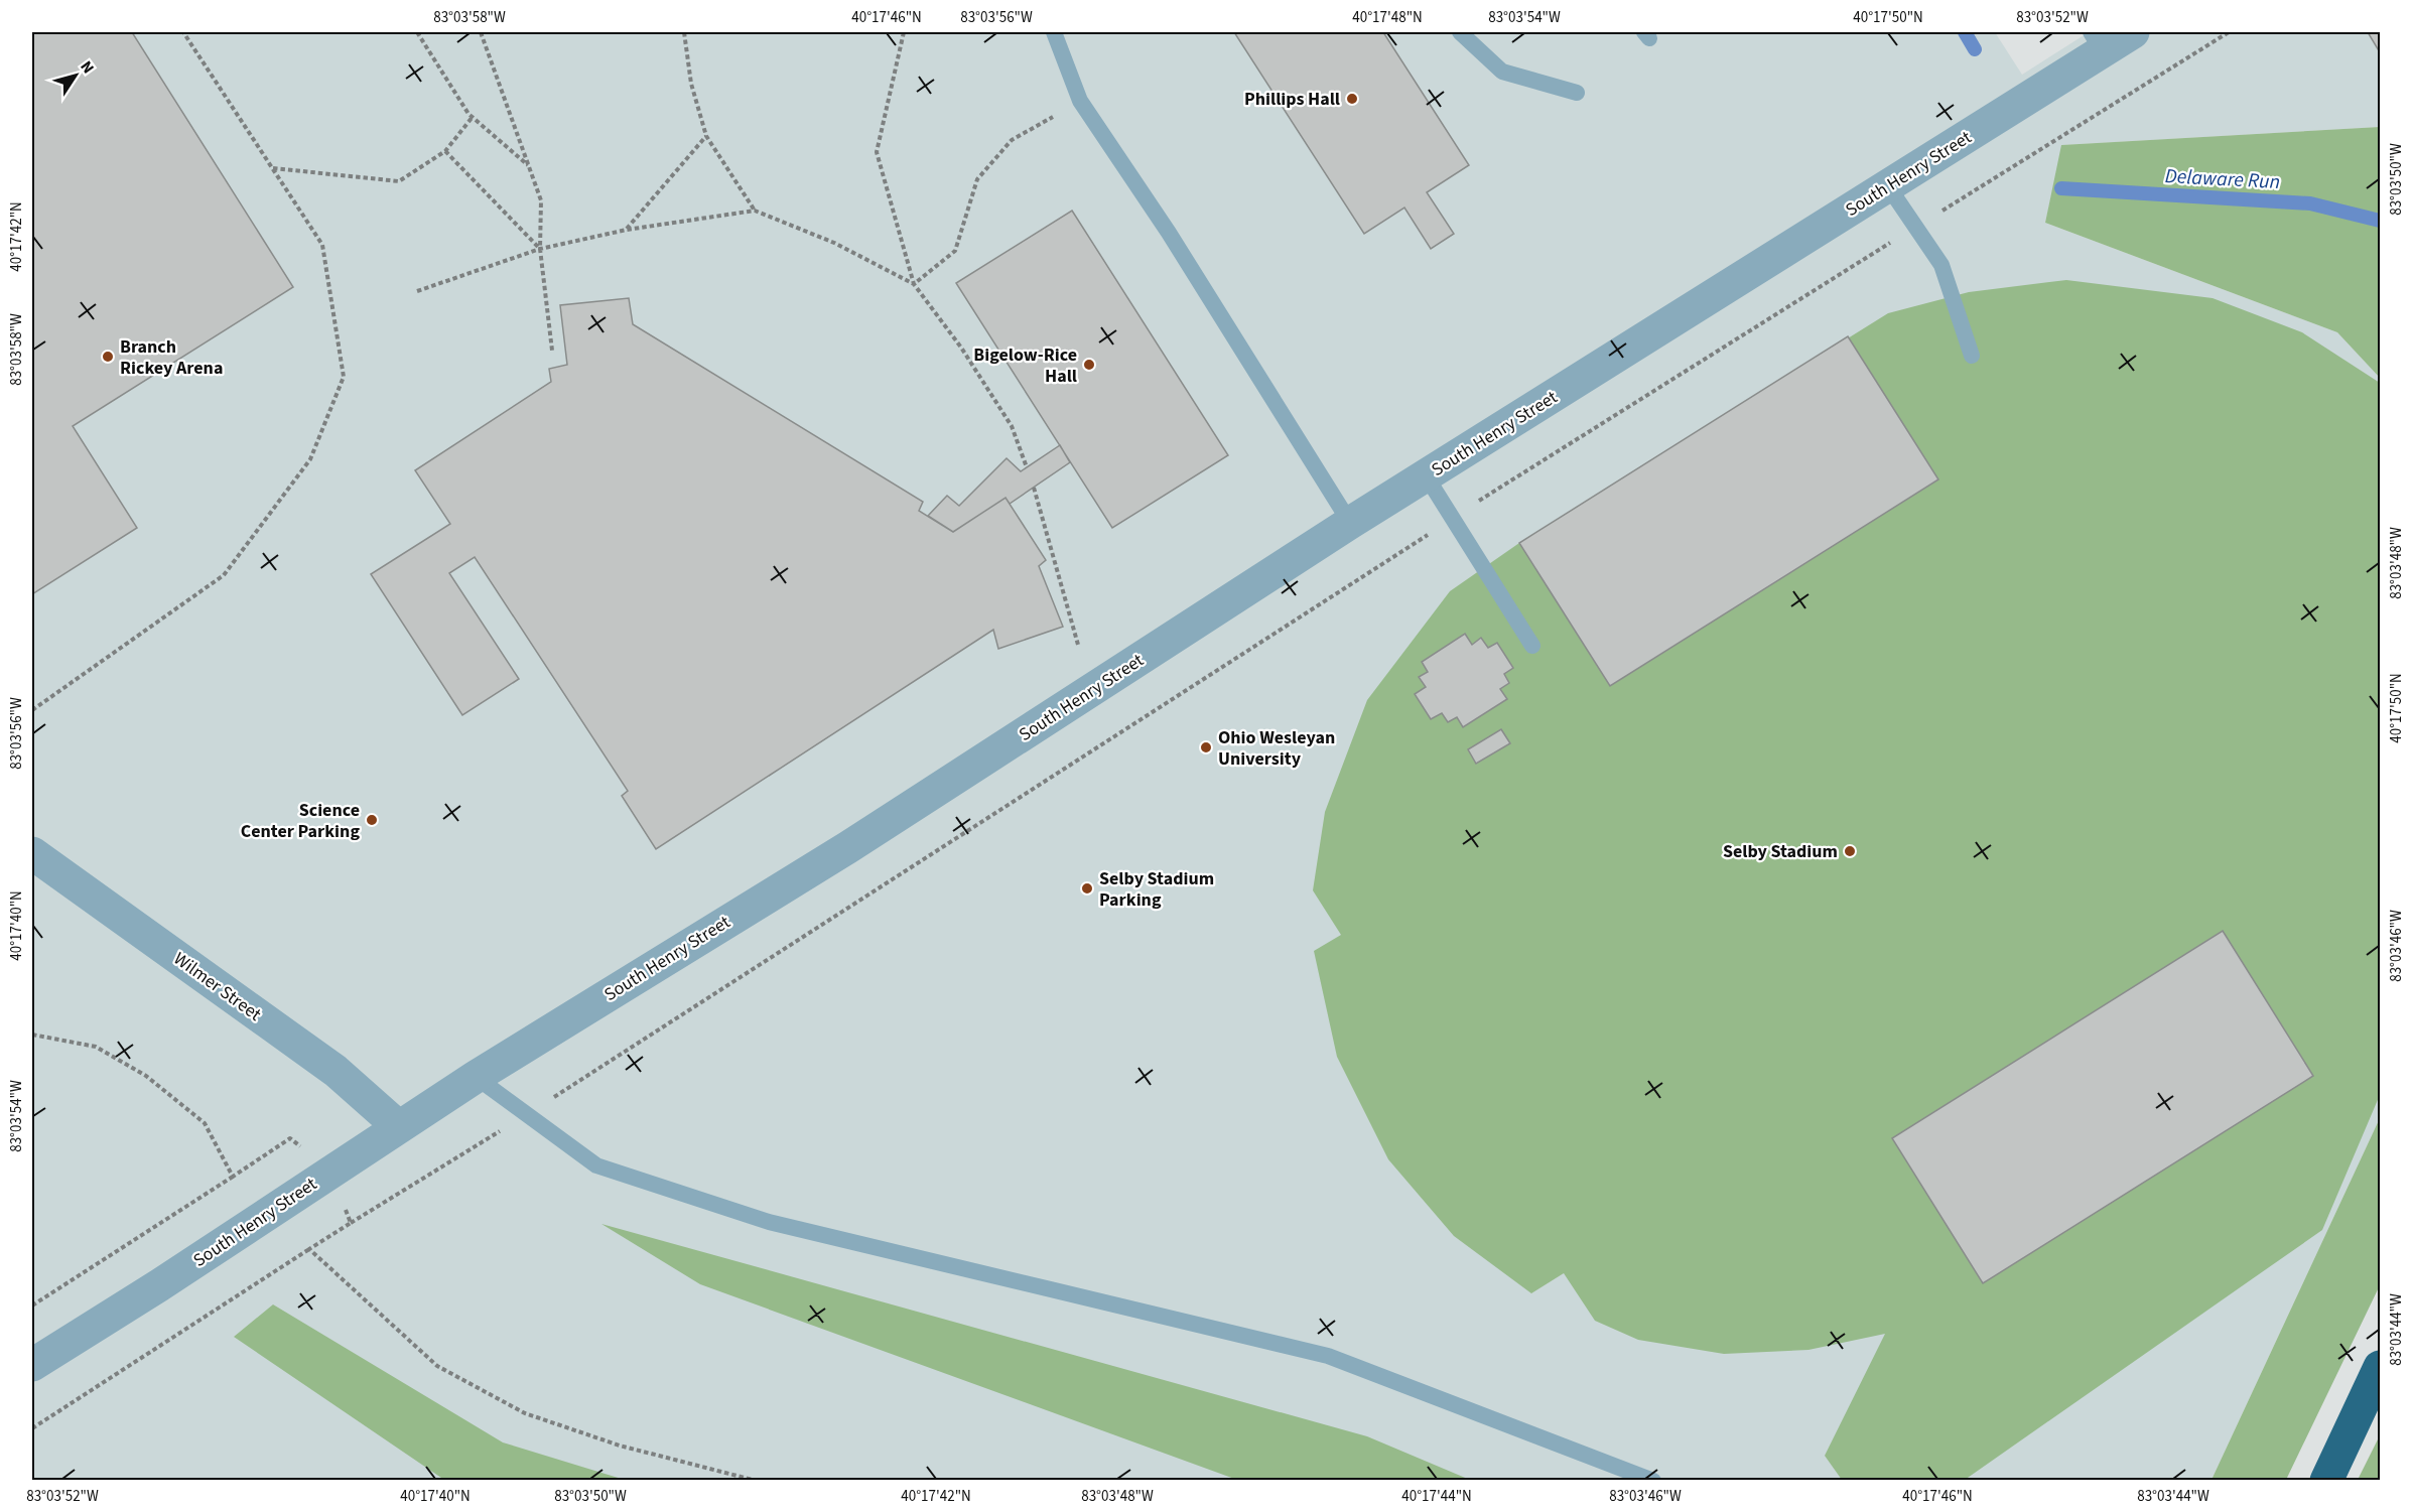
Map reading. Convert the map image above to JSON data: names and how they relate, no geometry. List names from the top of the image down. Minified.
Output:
{"streets":{"street":["South Henry Street","Wilmer Street"]},"crossings":[["South Henry Street","Wilmer Street"]],"water":["Delaware Run"],"places":["Phillips Hall","Branch Rickey Arena","Bigelow-Rice Hall","Ohio Wesleyan University","Science Center Parking","Selby Stadium","Selby Stadium Parking"],"north":"top right","coordinates":["83°03'58\"W","40°17'46\"N","83°03'56\"W","40°17'48\"N","83°03'54\"W","40°17'50\"N","83°03'52\"W","83°03'50\"W","40°17'42\"N","83°03'48\"W","40°17'40\"N","83°03'46\"W","83°03'44\"W","40°17'44\"N"]}
